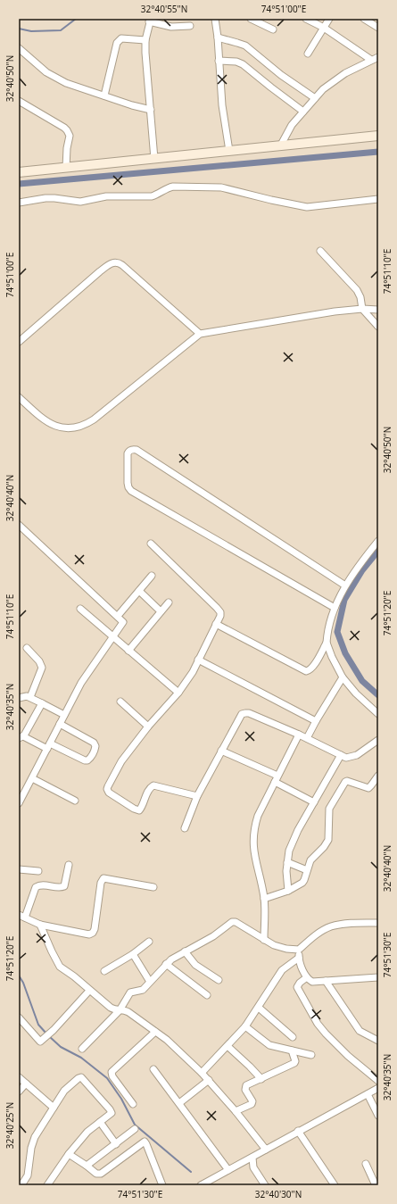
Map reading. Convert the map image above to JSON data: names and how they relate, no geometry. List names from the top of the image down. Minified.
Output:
{"coordinates":["32°40'55\"N","74°51'00\"E","32°40'50\"N","74°51'10\"E","32°40'40\"N","74°51'20\"E","32°40'35\"N","74°51'30\"E","32°40'25\"N","32°40'30\"N"]}
